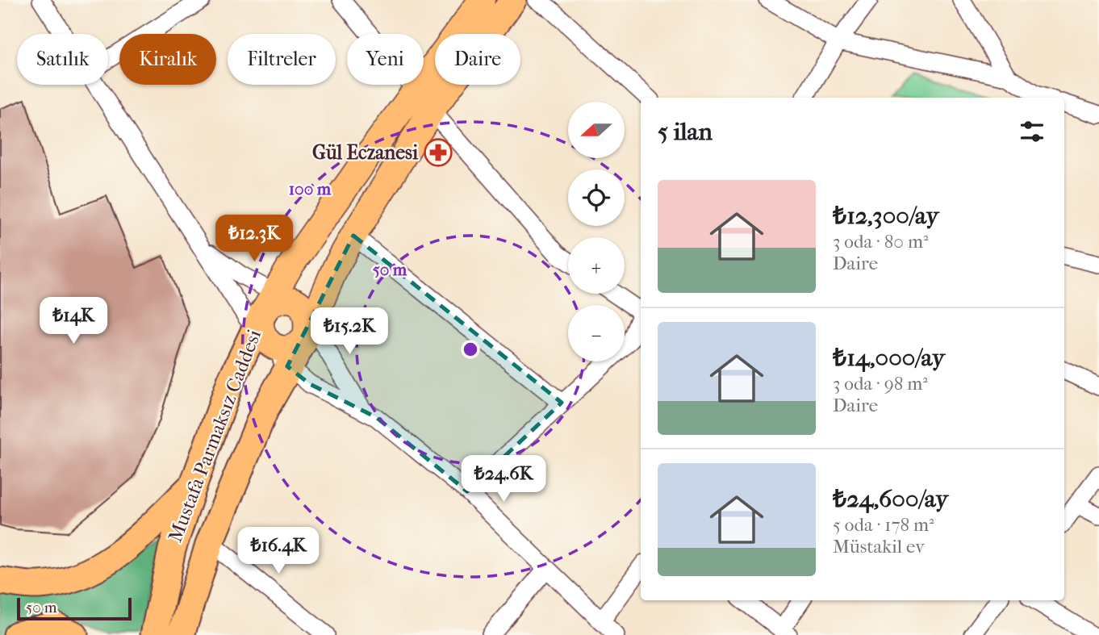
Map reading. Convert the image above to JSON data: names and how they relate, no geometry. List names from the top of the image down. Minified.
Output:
{"streets":{"highway":["Mustafa Parmaksız Caddesi"]},"places":{"pharmacy":["Gül Eczanesi"]},"scale_bar":"50 m","north":"left","page":{"chip":["Satılık","Kiralık","Filtreler","Yeni","Daire"],"heading":"5 ilan","map_buttons":["+","−"],"list":[{"name":"₺12,300/ay","note":"3 oda · 80 m² · Daire"},{"name":"₺14,000/ay","note":"3 oda · 98 m² · Daire"},{"name":"₺24,600/ay","note":"5 oda · 178 m² · Müstakil ev"}],"price":["₺12.3K","₺14K","₺15.2K","₺24.6K","₺16.4K"],"scale":"50 m"},"rings":["100 m","50 m"]}
